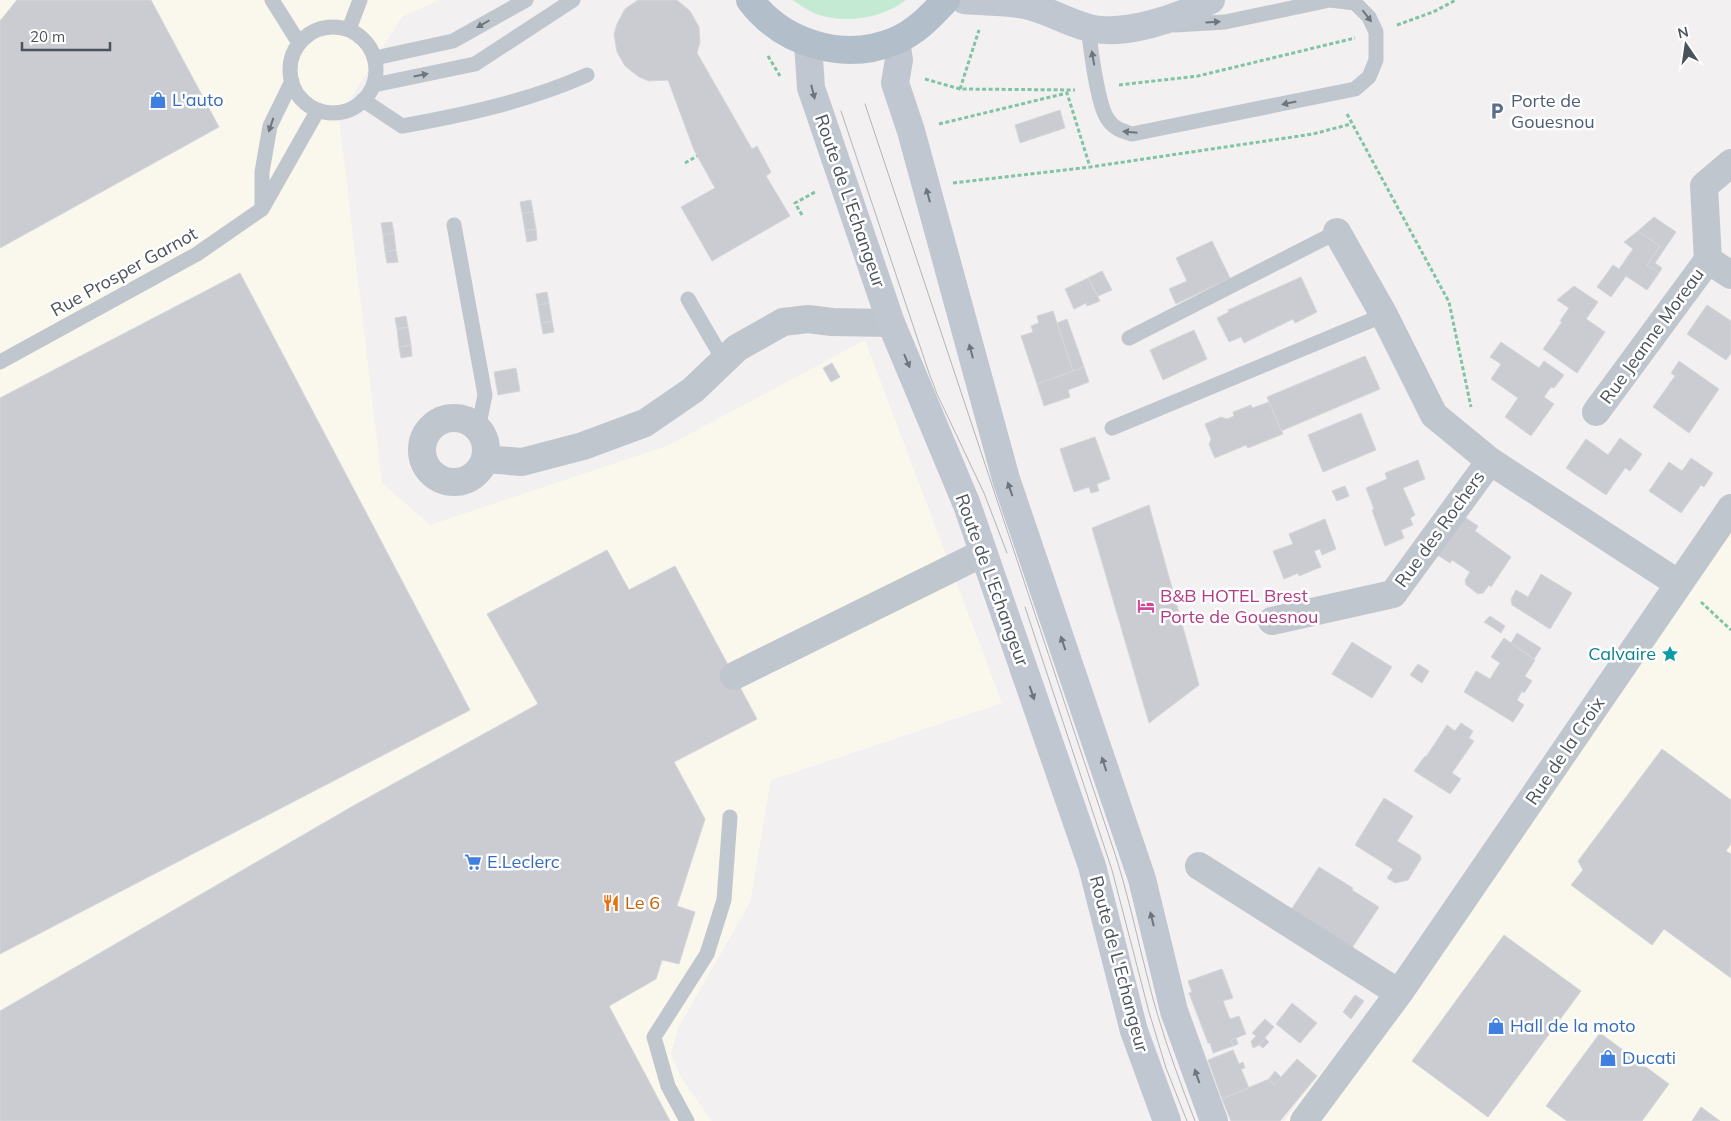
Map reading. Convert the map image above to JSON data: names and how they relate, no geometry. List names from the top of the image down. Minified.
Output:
{"streets":{"main road":["Route de L'Echangeur"],"street":["Rue Jeanne Moreau","Rue des Rochers","Rue de la Croix"],"lane":["Rue Prosper Garnot"]},"crossings":[["Rue des Rochers","Rue de la Croix"]],"places":{"shop":["L'auto","Hall de la moto","Ducati"],"parking":["Porte de Gouesnou"],"hotel":["B&B HOTEL Brest Porte de Gouesnou"],"place":["Calvaire"],"supermarket":["E.Leclerc"],"restaurant":["Le 6"]},"scale_bar":"20 m","north":"top"}
